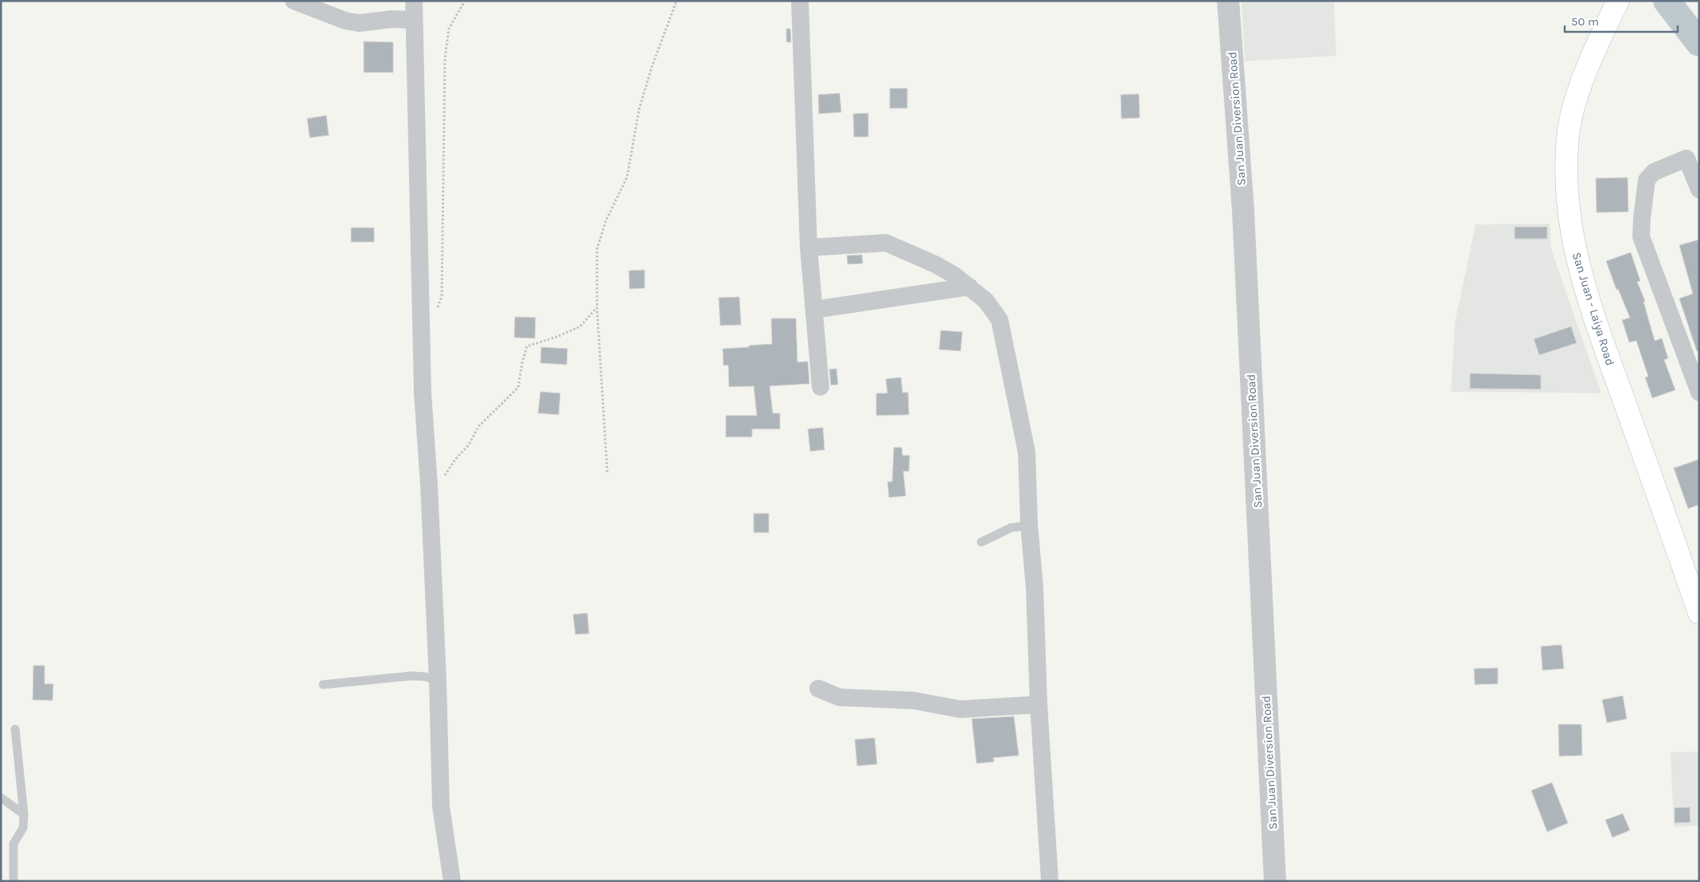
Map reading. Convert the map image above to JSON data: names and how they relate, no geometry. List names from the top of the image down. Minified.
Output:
{"streets":{"main road":["San Juan - Laiya Road"],"street":["San Juan Diversion Road"]},"scale_bar":"50 m"}
